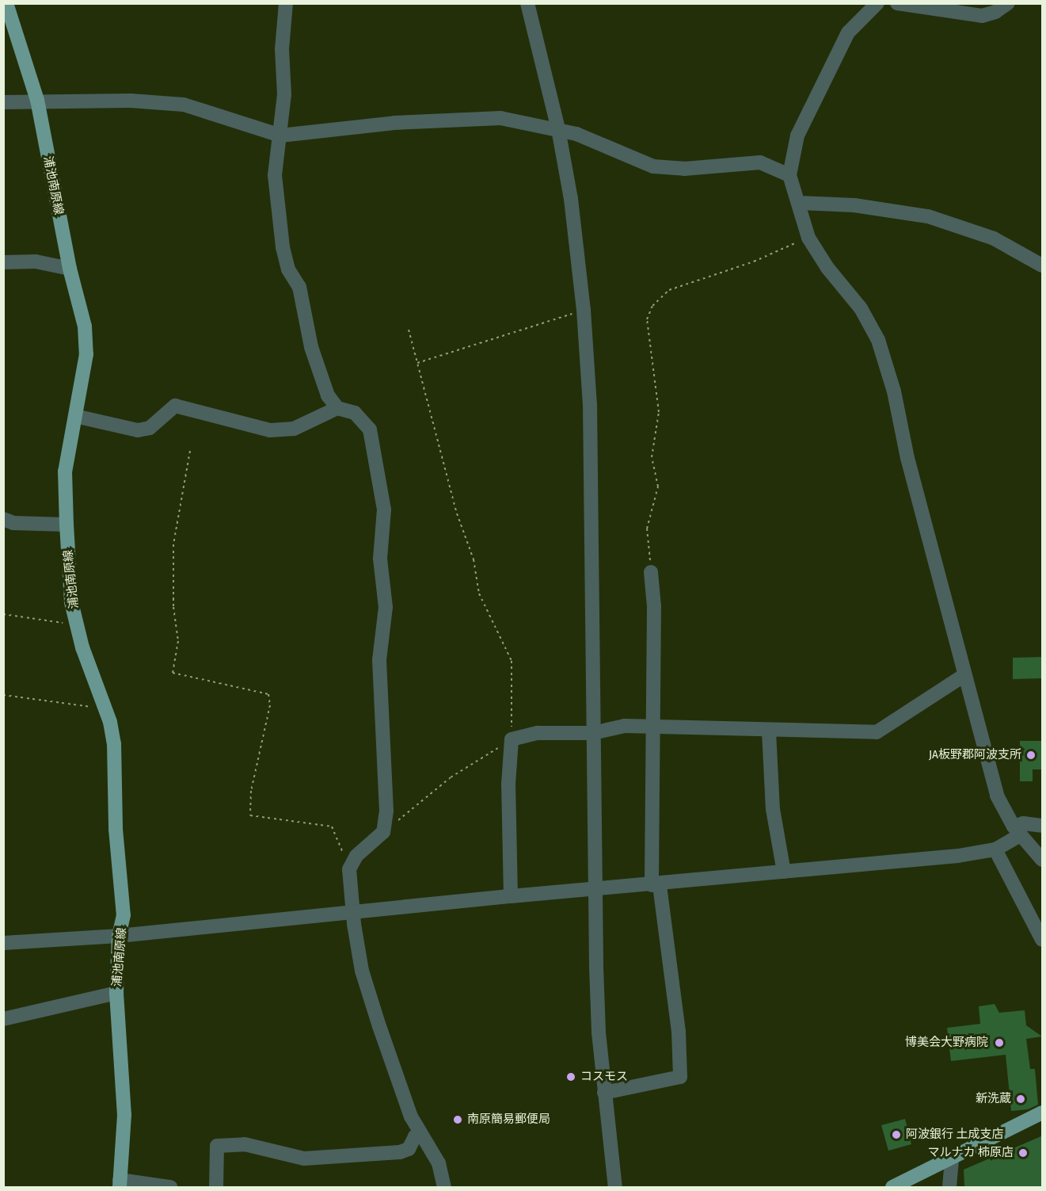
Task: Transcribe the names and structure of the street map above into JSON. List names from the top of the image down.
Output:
{
  "streets": {
    "main road": ["浦池南原線"]
  },
  "places": [
    "JA板野郡阿波支所",
    "博美会大野病院",
    "コスモス",
    "新洗蔵",
    "南原簡易郵便局",
    "阿波銀行 土成支店",
    "マルナカ 柿原店"
  ]
}
